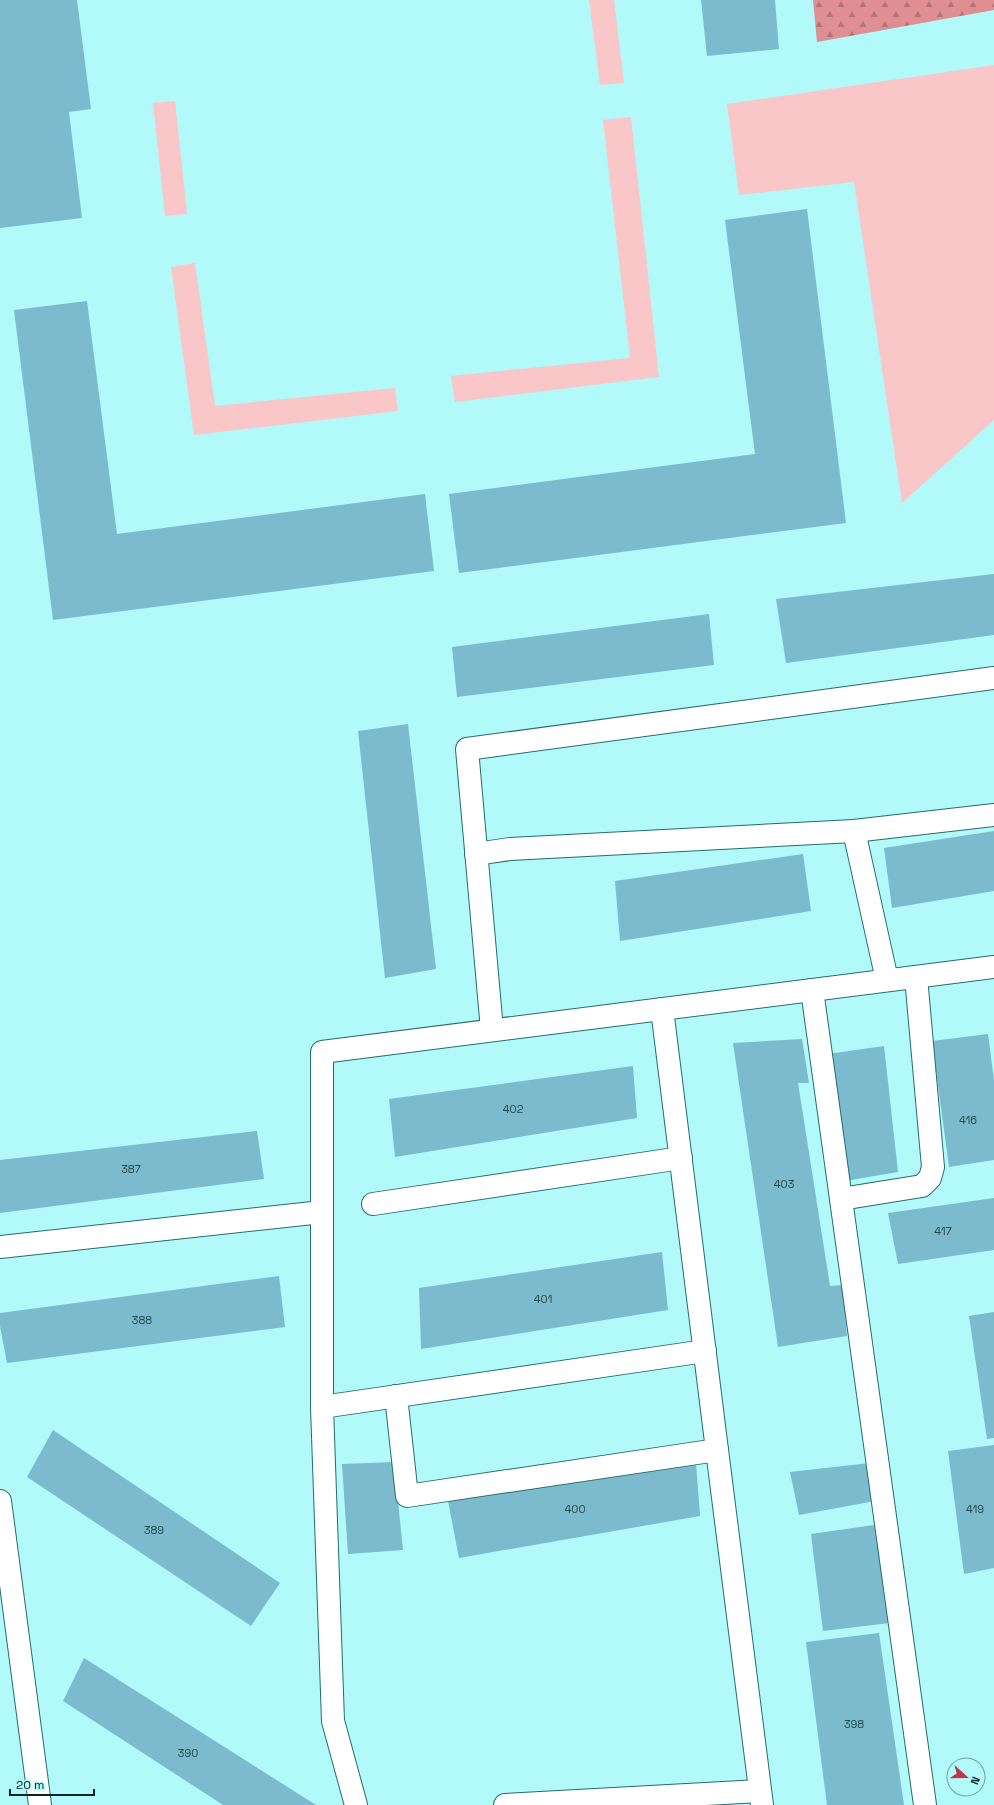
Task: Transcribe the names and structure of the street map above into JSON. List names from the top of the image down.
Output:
{
  "house_numbers": [
    "402",
    "416",
    "387",
    "403",
    "417",
    "401",
    "388",
    "400",
    "419",
    "389",
    "398",
    "390"
  ],
  "scale_bar": "20 m",
  "north": "right"
}
